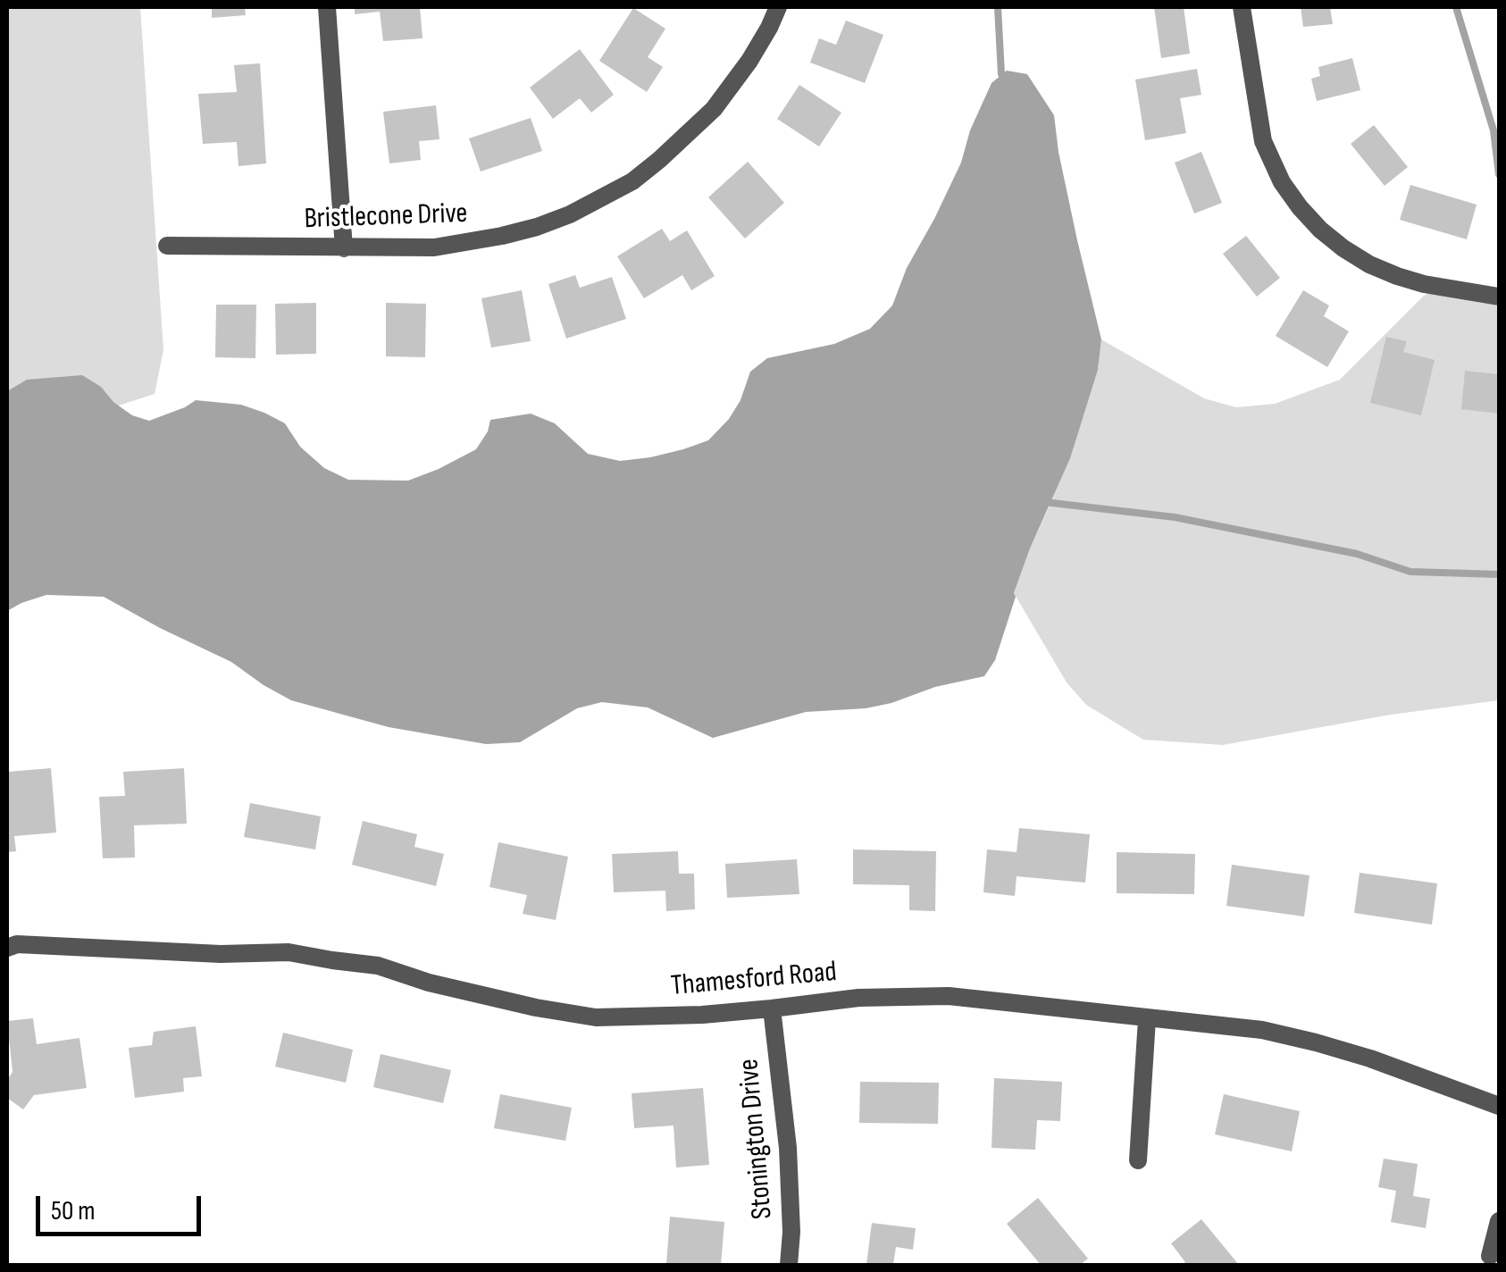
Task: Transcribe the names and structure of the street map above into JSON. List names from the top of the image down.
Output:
{
  "streets": {
    "street": ["Bristlecone Drive", "Thamesford Road", "Stonington Drive"]
  },
  "crossings": [
    ["Thamesford Road", "Stonington Drive"]
  ],
  "scale_bar": "50 m"
}
